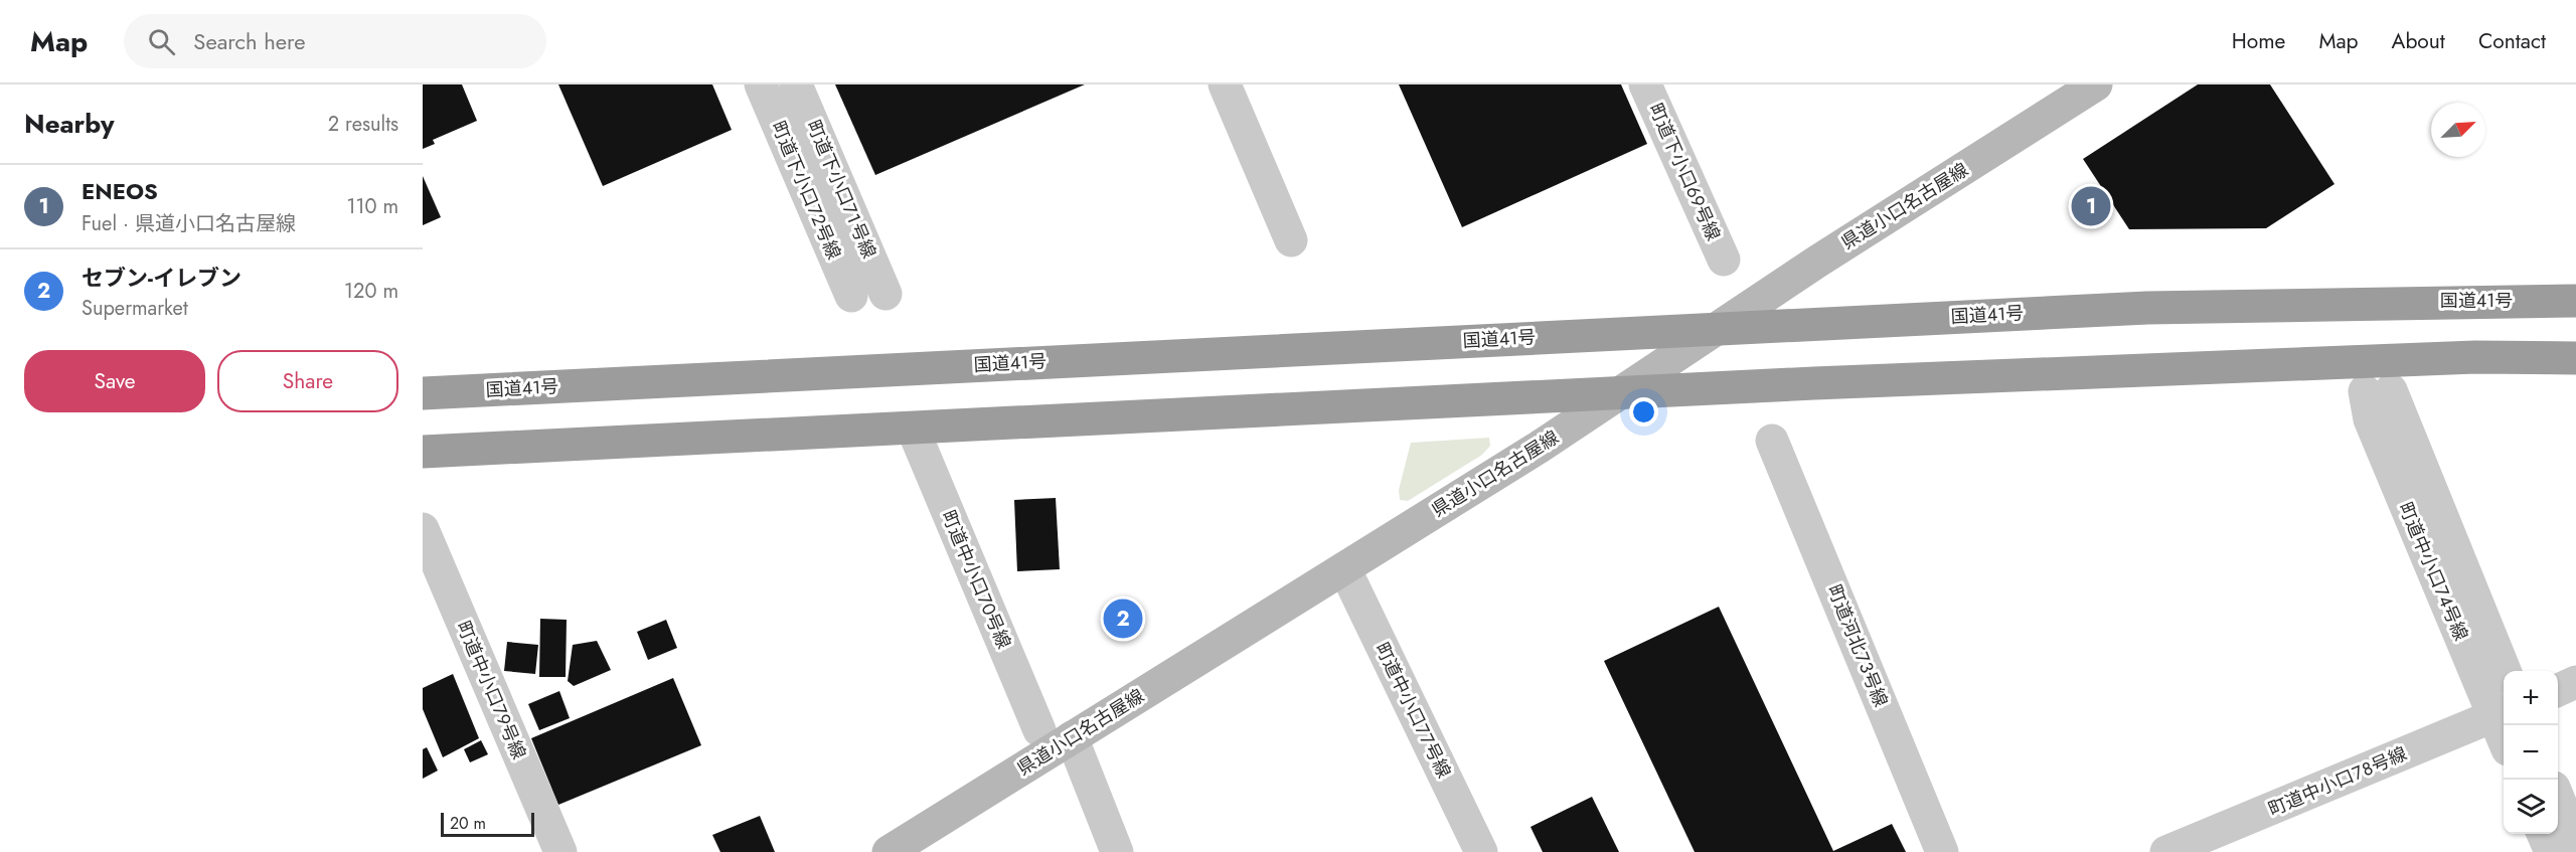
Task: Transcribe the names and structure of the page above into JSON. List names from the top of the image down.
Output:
{
  "streets": {
    "highway": ["国道41号"],
    "main road": ["県道小口名古屋線"],
    "street": [
      "町道下小口６９号線",
      "町道下小口７１号線",
      "町道下小口７２号線",
      "町道中小口７４号線",
      "町道中小口７０号線",
      "町道河北７３号線",
      "町道中小口７９号線",
      "町道中小口７７号線",
      "町道中小口７８号線"
    ]
  },
  "crossings": [
    ["県道小口名古屋線", "国道41号"],
    ["県道小口名古屋線", "町道中小口７７号線"],
    ["町道中小口７４号線", "町道中小口７８号線"]
  ],
  "scale_bar": "20 m",
  "north": "top right",
  "page": {
    "header": "Map",
    "search": "Search here",
    "nav": [
      "Home",
      "Map",
      "About",
      "Contact"
    ],
    "heading": ["Nearby", "2 results"],
    "list": [
      {
        "mark": "1",
        "name": "ENEOS",
        "note": "Fuel · 県道小口名古屋線",
        "value": "110 m"
      },
      {
        "mark": "2",
        "name": "セブン-イレブン",
        "note": "Supermarket",
        "value": "120 m"
      }
    ],
    "pins": ["1", "2"],
    "buttons": ["Save", "Share"],
    "map_buttons": ["+", "−"],
    "scale": "20 m"
  }
}
